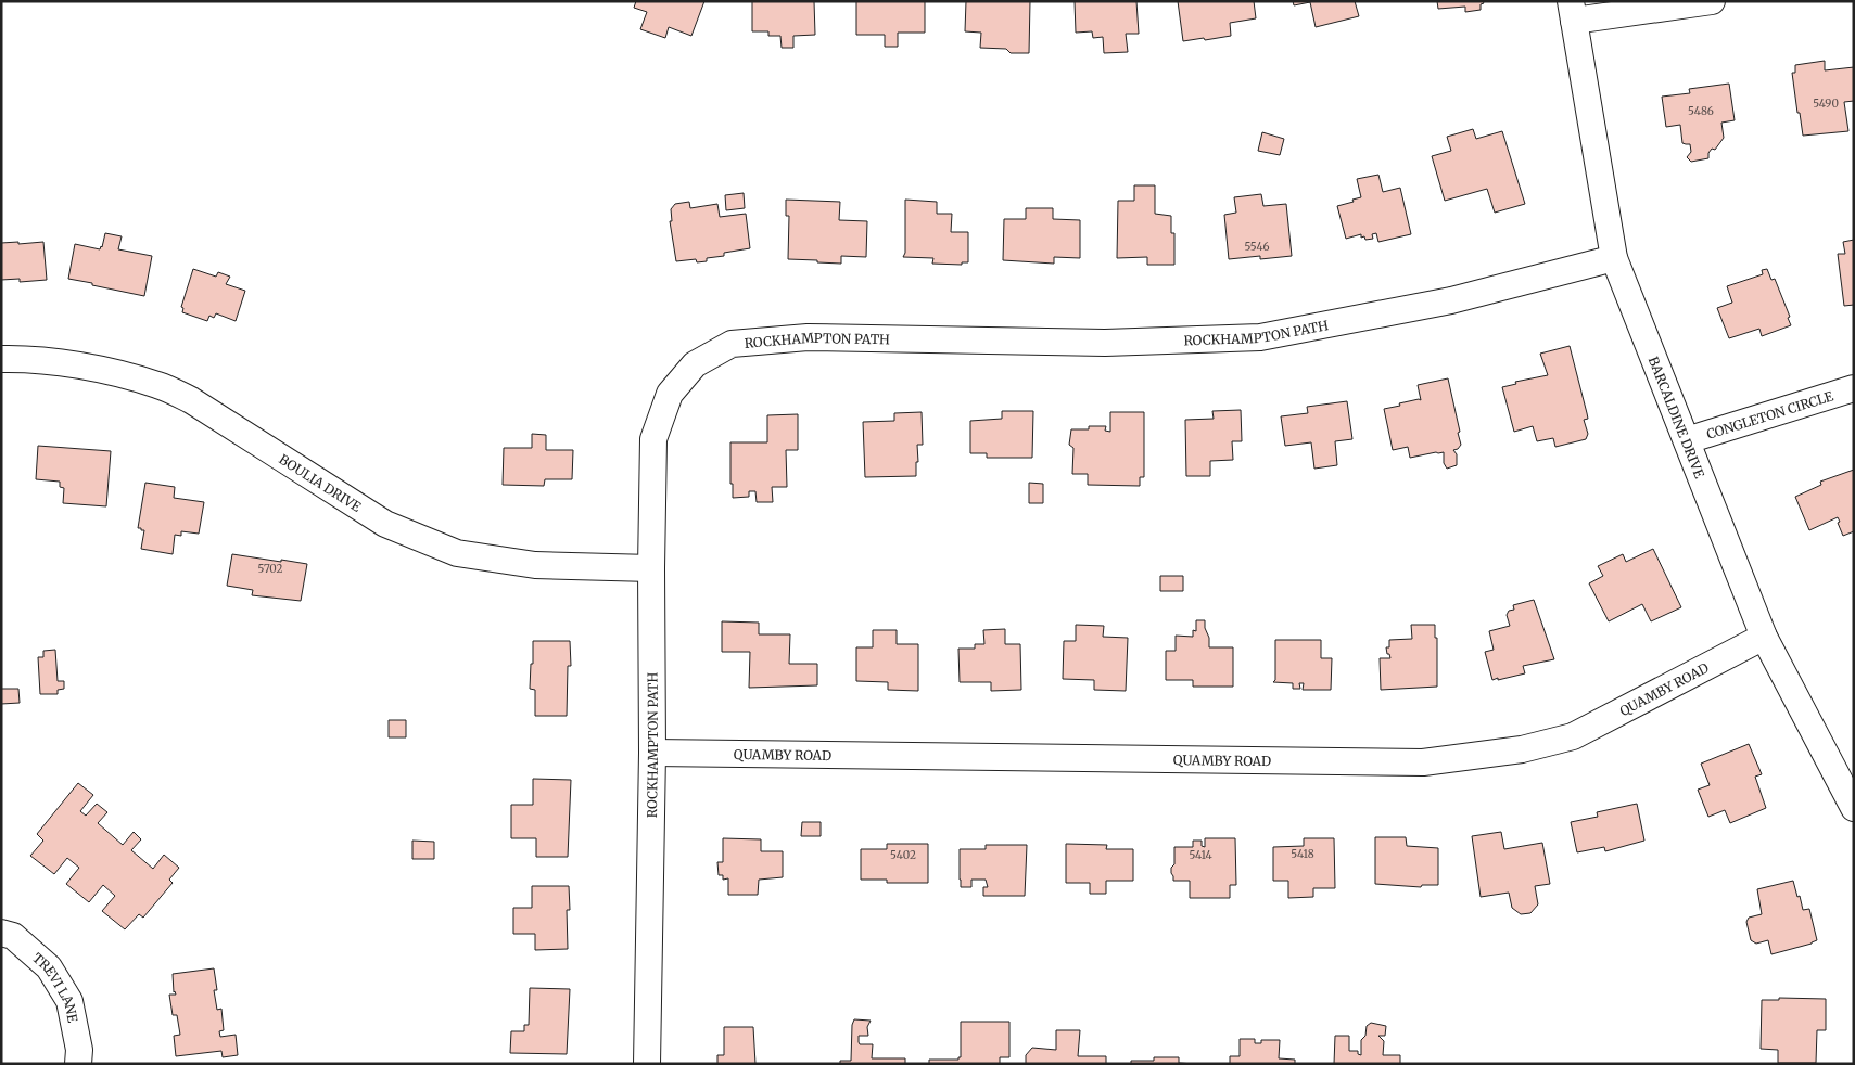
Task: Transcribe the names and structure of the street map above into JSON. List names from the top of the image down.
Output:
{
  "streets": {
    "street": [
      "ROCKHAMPTON PATH",
      "CONGLETON CIRCLE",
      "BARCALDINE DRIVE",
      "BOULIA DRIVE",
      "QUAMBY ROAD",
      "TREVI LANE"
    ]
  },
  "crossings": [
    ["ROCKHAMPTON PATH", "BARCALDINE DRIVE"],
    ["ROCKHAMPTON PATH", "BOULIA DRIVE"],
    ["ROCKHAMPTON PATH", "QUAMBY ROAD"],
    ["CONGLETON CIRCLE", "BARCALDINE DRIVE"],
    ["BARCALDINE DRIVE", "QUAMBY ROAD"]
  ],
  "house_numbers": [
    "5490",
    "5486",
    "5546",
    "5702",
    "5418",
    "5402",
    "5414"
  ]
}
